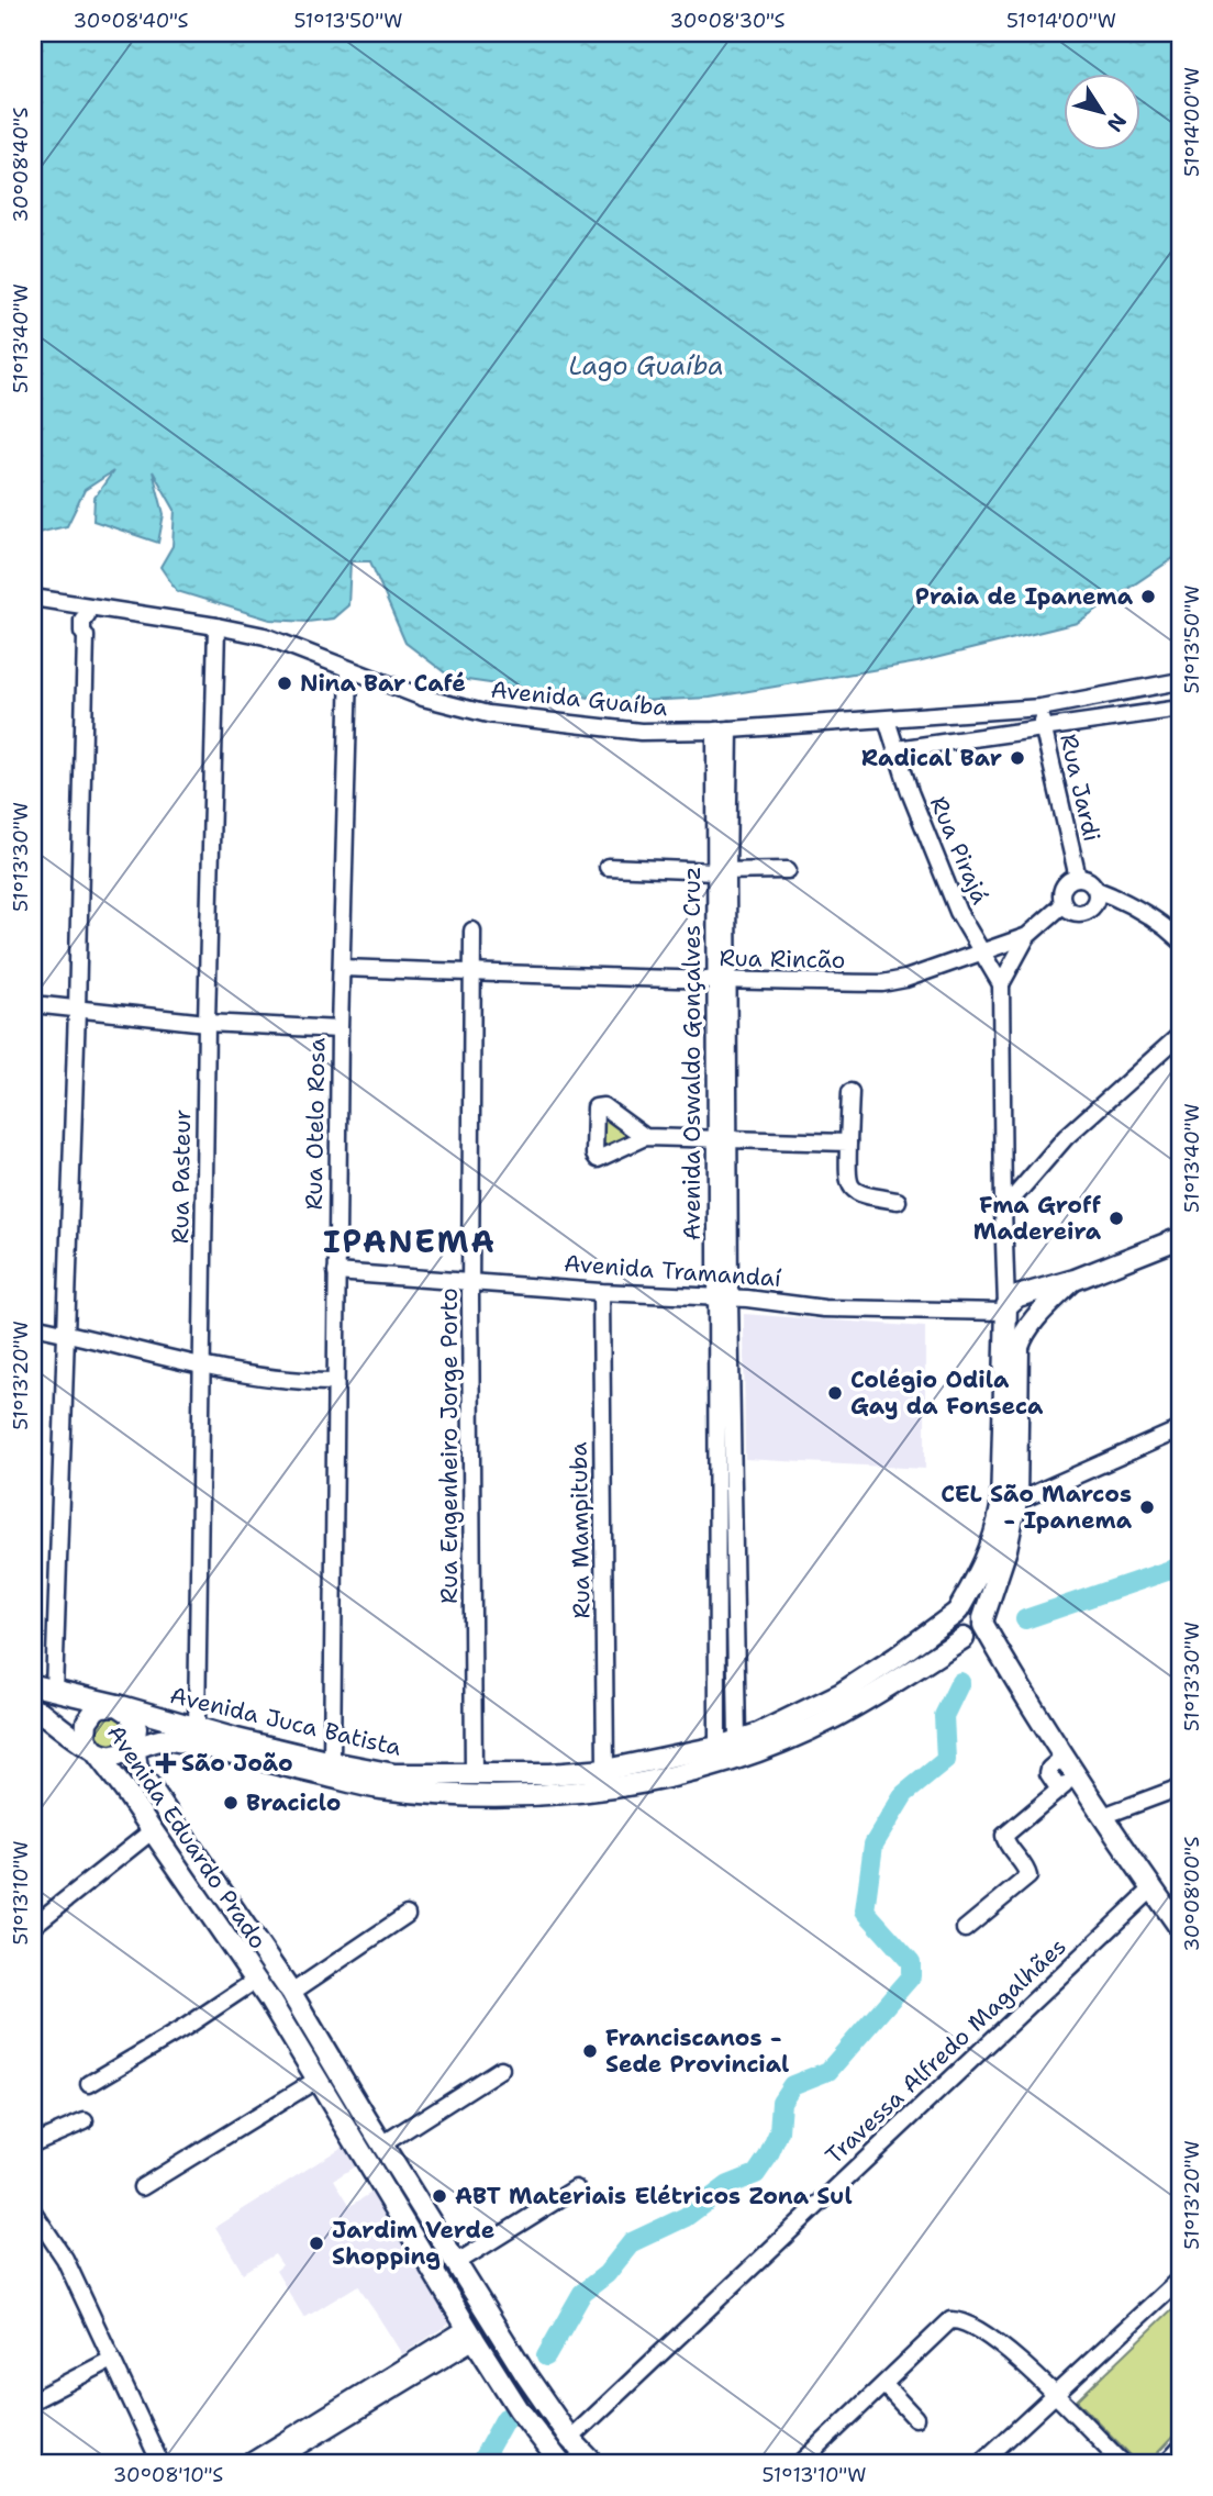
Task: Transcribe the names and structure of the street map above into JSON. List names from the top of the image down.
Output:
{
  "streets": {
    "main road": ["Avenida Tramandaí", "Avenida Juca Batista", "Avenida Eduardo Prado"],
    "street": [
      "Avenida Guaíba",
      "Rua Jardi",
      "Rua Pirajá",
      "Rua Rincão",
      "Avenida Oswaldo Gonçalves Cruz",
      "Rua Otelo Rosa",
      "Rua Pasteur",
      "Rua Engenheiro Jorge Porto",
      "Rua Mampituba",
      "Travessa Alfredo Magalhães"
    ]
  },
  "crossings": [
    ["Avenida Guaíba", "Rua Jardi"],
    ["Avenida Guaíba", "Rua Pirajá"],
    ["Avenida Guaíba", "Avenida Oswaldo Gonçalves Cruz"],
    ["Avenida Guaíba", "Rua Otelo Rosa"],
    ["Avenida Guaíba", "Rua Pasteur"],
    ["Rua Jardi", "Rua Rincão"],
    ["Rua Pirajá", "Rua Rincão"],
    ["Rua Rincão", "Avenida Oswaldo Gonçalves Cruz"],
    ["Rua Rincão", "Rua Otelo Rosa"],
    ["Rua Rincão", "Rua Engenheiro Jorge Porto"],
    ["Avenida Oswaldo Gonçalves Cruz", "Avenida Tramandaí"],
    ["Avenida Oswaldo Gonçalves Cruz", "Avenida Juca Batista"],
    ["Rua Otelo Rosa", "Avenida Tramandaí"],
    ["Rua Otelo Rosa", "Avenida Juca Batista"],
    ["Rua Pasteur", "Avenida Juca Batista"],
    ["Avenida Tramandaí", "Rua Engenheiro Jorge Porto"],
    ["Avenida Tramandaí", "Rua Mampituba"],
    ["Rua Engenheiro Jorge Porto", "Avenida Juca Batista"],
    ["Rua Mampituba", "Avenida Juca Batista"],
    ["Avenida Juca Batista", "Avenida Eduardo Prado"],
    ["Avenida Eduardo Prado", "Travessa Alfredo Magalhães"]
  ],
  "districts": ["IPANEMA"],
  "water": ["Lago Guaíba"],
  "places": {
    "other": [
      "Praia de Ipanema",
      "Nina Bar Café",
      "Radical Bar",
      "Fma Groff Madereira",
      "Colégio Odila Gay da Fonseca",
      "CEL São Marcos - Ipanema",
      "Braciclo",
      "Franciscanos - Sede Provincial",
      "ABT Materiais Elétricos Zona Sul",
      "Jardim Verde Shopping"
    ],
    "health": ["São João"]
  },
  "north": "bottom right",
  "coordinates": [
    "30°08'40\"S",
    "51°13'50\"W",
    "30°08'30\"S",
    "51°14'00\"W",
    "51°13'40\"W",
    "51°13'30\"W",
    "51°13'20\"W",
    "51°13'10\"W",
    "30°08'00\"S",
    "30°08'10\"S"
  ]
}
